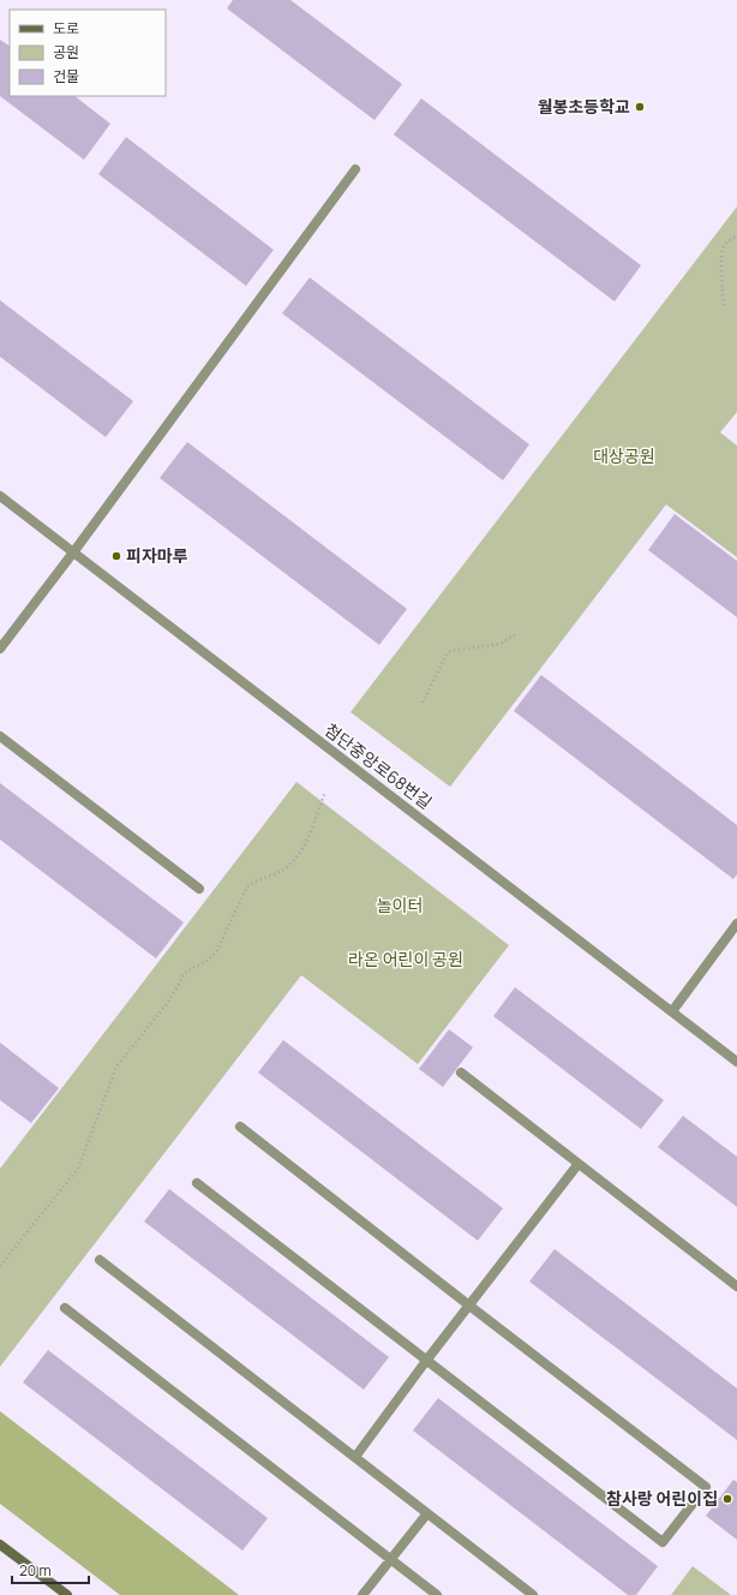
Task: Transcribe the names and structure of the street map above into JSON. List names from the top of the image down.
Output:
{
  "streets": {
    "street": ["첨단중앙로68번길"]
  },
  "parks": ["대상공원", "놀이터", "라온 어린이 공원"],
  "places": ["월봉초등학교", "피자마루", "참사랑 어린이집"],
  "legend": ["도로", "공원", "건물"],
  "scale_bar": "20 m"
}
